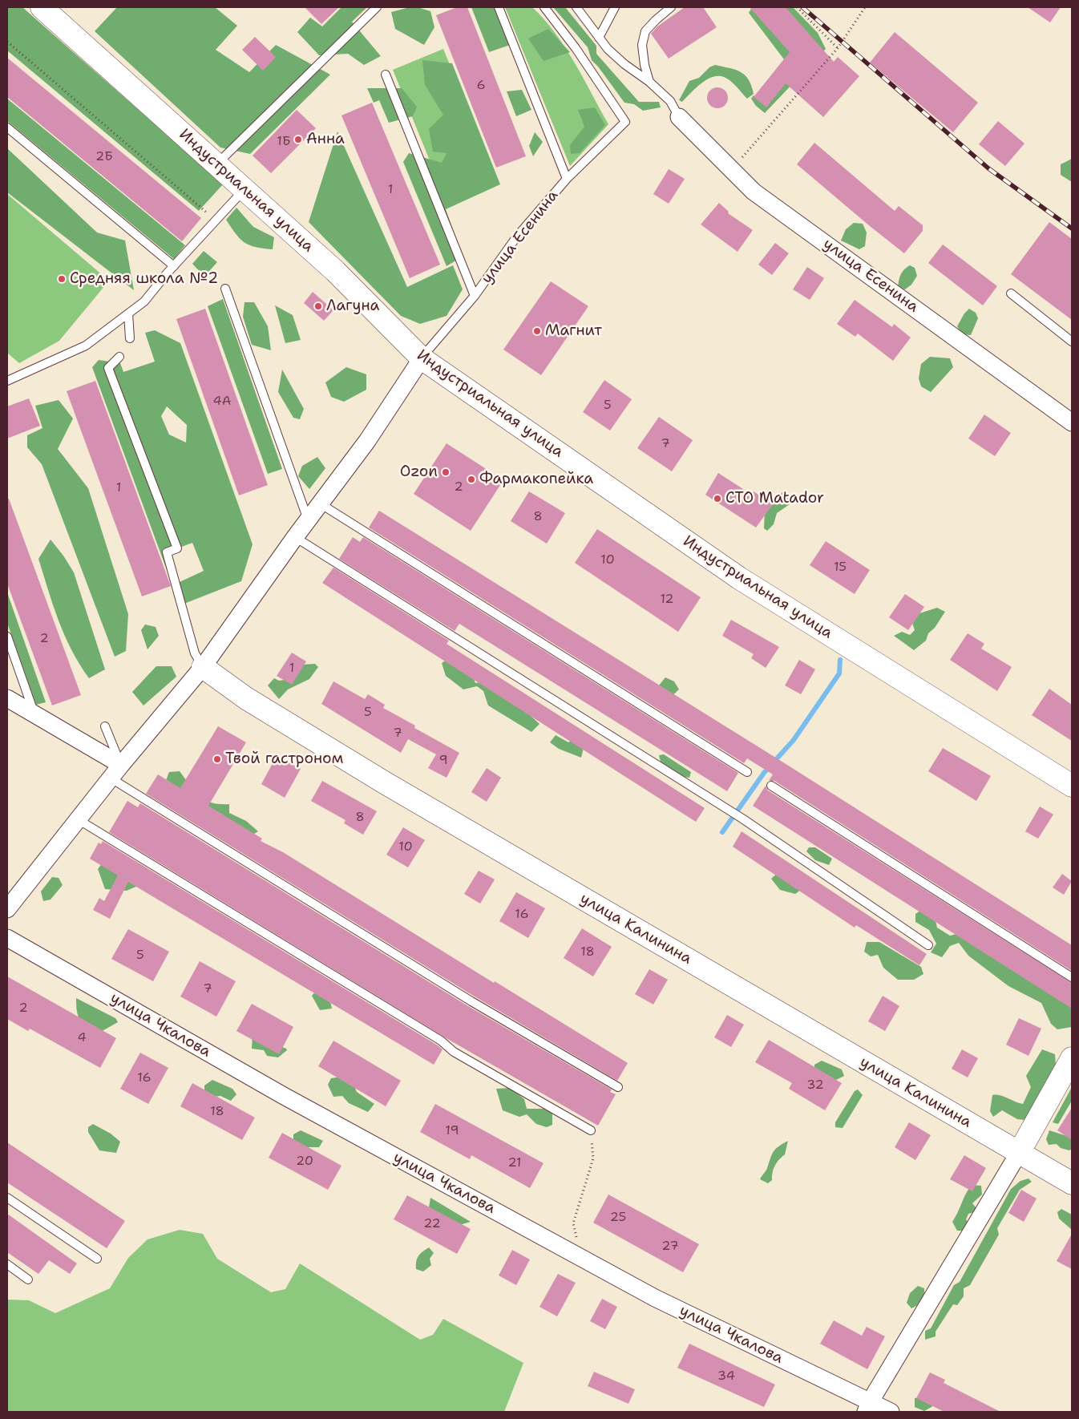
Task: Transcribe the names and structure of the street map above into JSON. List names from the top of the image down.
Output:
{
  "streets": {
    "street": [
      "Индустриальная улица",
      "улица Есенина",
      "улица Калинина",
      "улица Чкалова"
    ]
  },
  "crossings": [
    ["Индустриальная улица", "улица Есенина"]
  ],
  "places": [
    "Анна",
    "Средняя школа №2",
    "Лагуна",
    "Магнит",
    "Ozon",
    "Фармакопейка",
    "СТО Matador",
    "Твой гастроном"
  ],
  "house_numbers": [
    "6",
    "1Б",
    "2Б",
    "1",
    "4А",
    "5",
    "7",
    "2",
    "1",
    "8",
    "10",
    "15",
    "12",
    "2",
    "1",
    "5",
    "7",
    "9",
    "8",
    "10",
    "16",
    "18",
    "5",
    "7",
    "2",
    "4",
    "16",
    "32",
    "18",
    "19",
    "20",
    "21",
    "25",
    "22",
    "27",
    "34"
  ]
}
